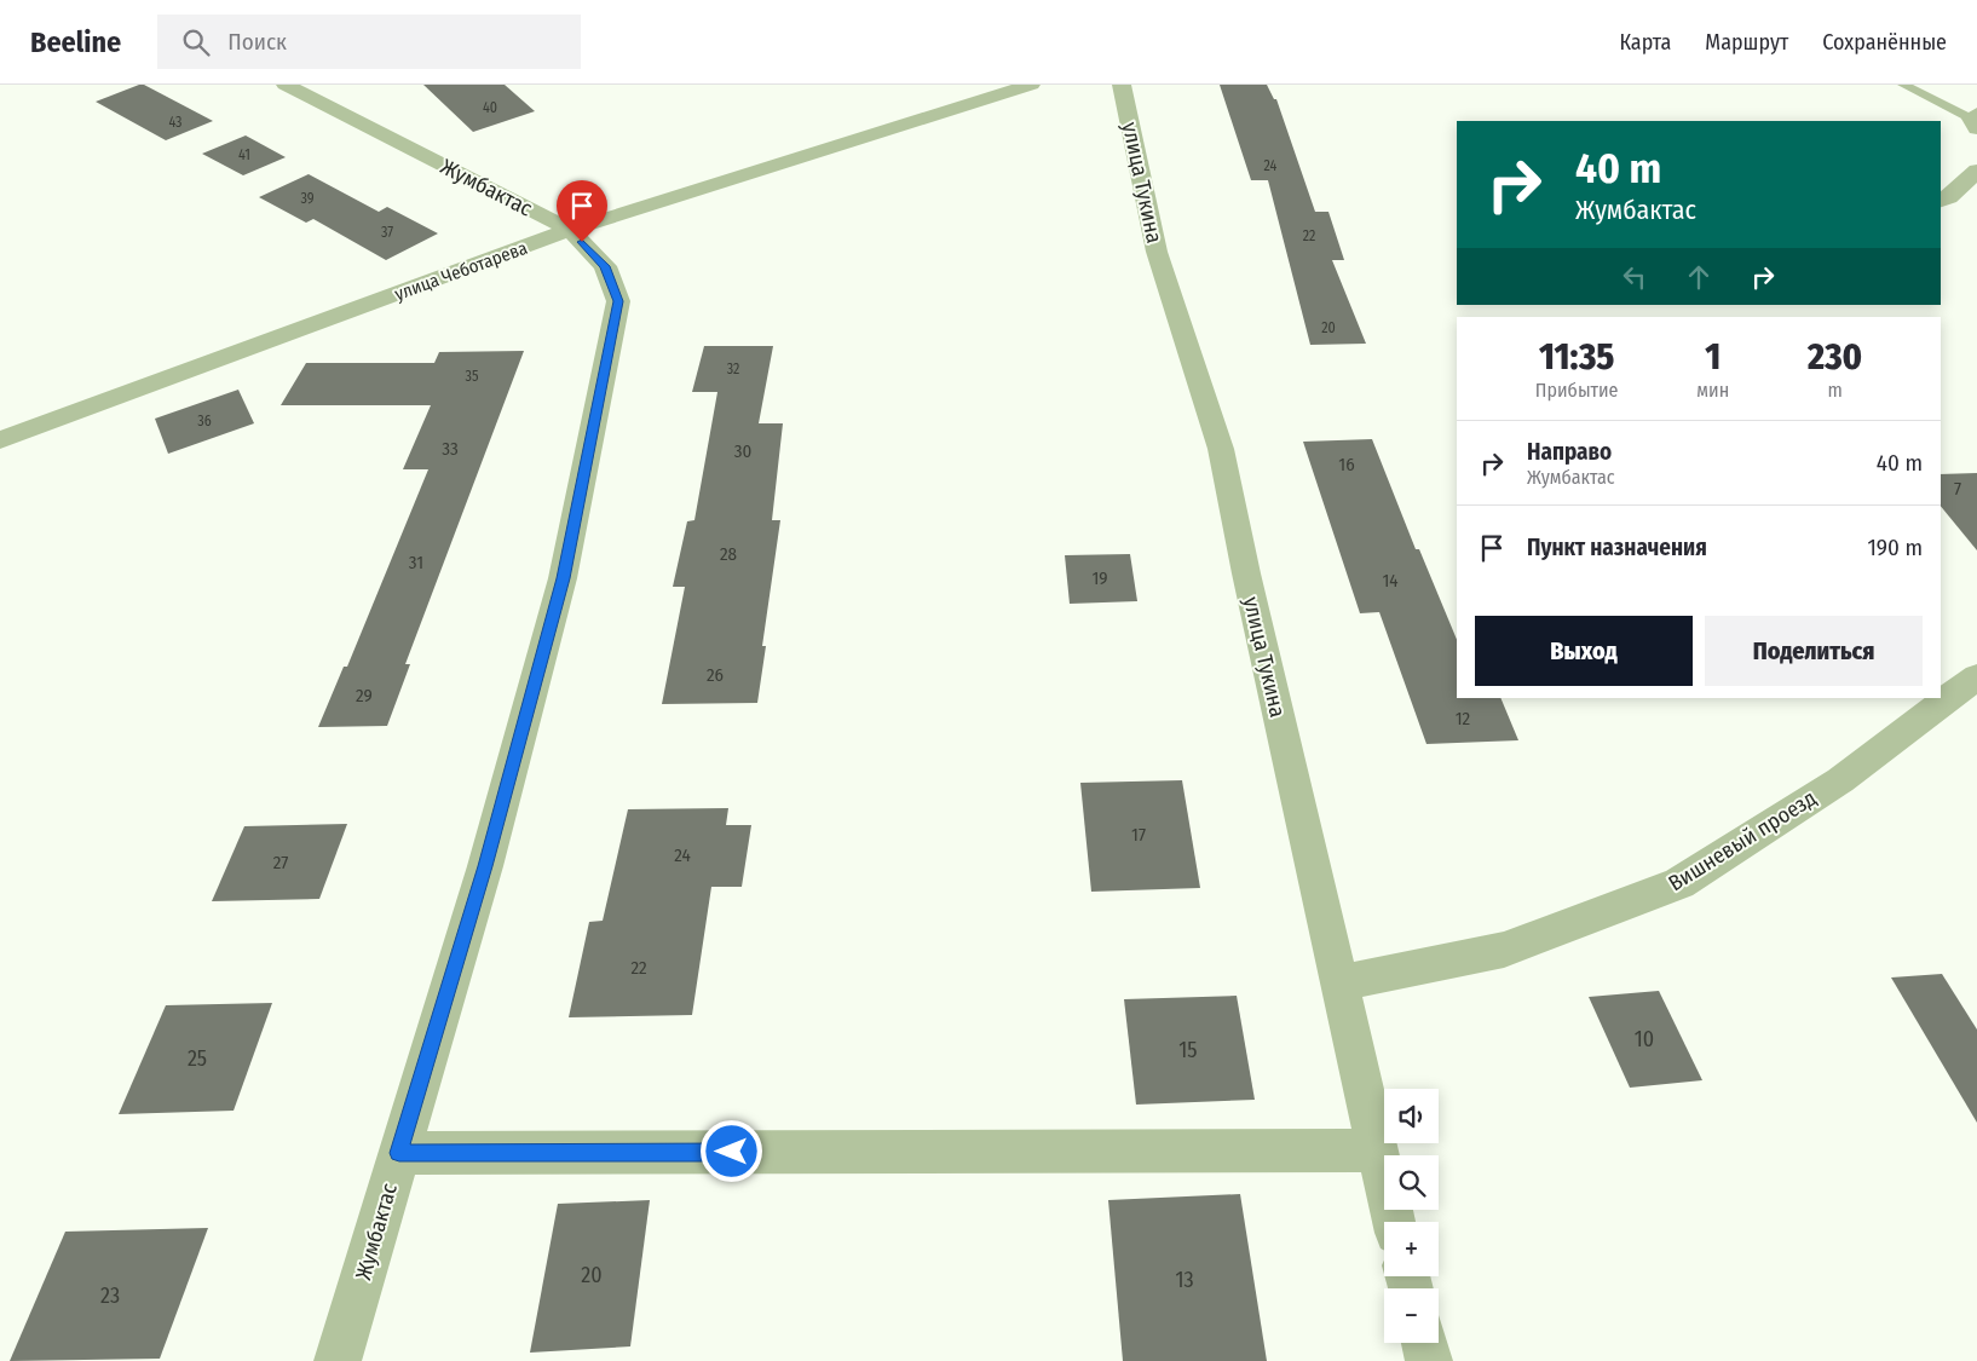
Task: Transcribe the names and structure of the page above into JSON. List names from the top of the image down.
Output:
{
  "streets": {
    "street": [
      "улица Тукина",
      "Жумбактас",
      "улица Чеботарева",
      "Вишневый проезд"
    ]
  },
  "crossings": [
    ["улица Тукина", "Вишневый проезд"],
    ["Жумбактас", "улица Чеботарева"]
  ],
  "house_numbers": [
    "40",
    "43",
    "41",
    "24",
    "39",
    "37",
    "22",
    "20",
    "32",
    "35",
    "36",
    "33",
    "30",
    "16",
    "7",
    "28",
    "31",
    "19",
    "14",
    "26",
    "29",
    "12",
    "17",
    "24",
    "27",
    "22",
    "10",
    "15",
    "25",
    "20",
    "13",
    "23"
  ],
  "page": {
    "header": "Beeline",
    "search": "Поиск",
    "nav": ["Карта", "Маршрут", "Сохранённые"],
    "turn": ["40 m", "Жумбактас"],
    "eta": [
      "11:35",
      "Прибытие",
      "1",
      "мин",
      "230",
      "m"
    ],
    "list": [
      {
        "name": "Направо",
        "note": "Жумбактас",
        "value": "40 m"
      },
      {
        "name": "Пункт назначения",
        "value": "190 m"
      }
    ],
    "buttons": ["Выход", "Поделиться"],
    "map_buttons": ["+", "−"]
  }
}
